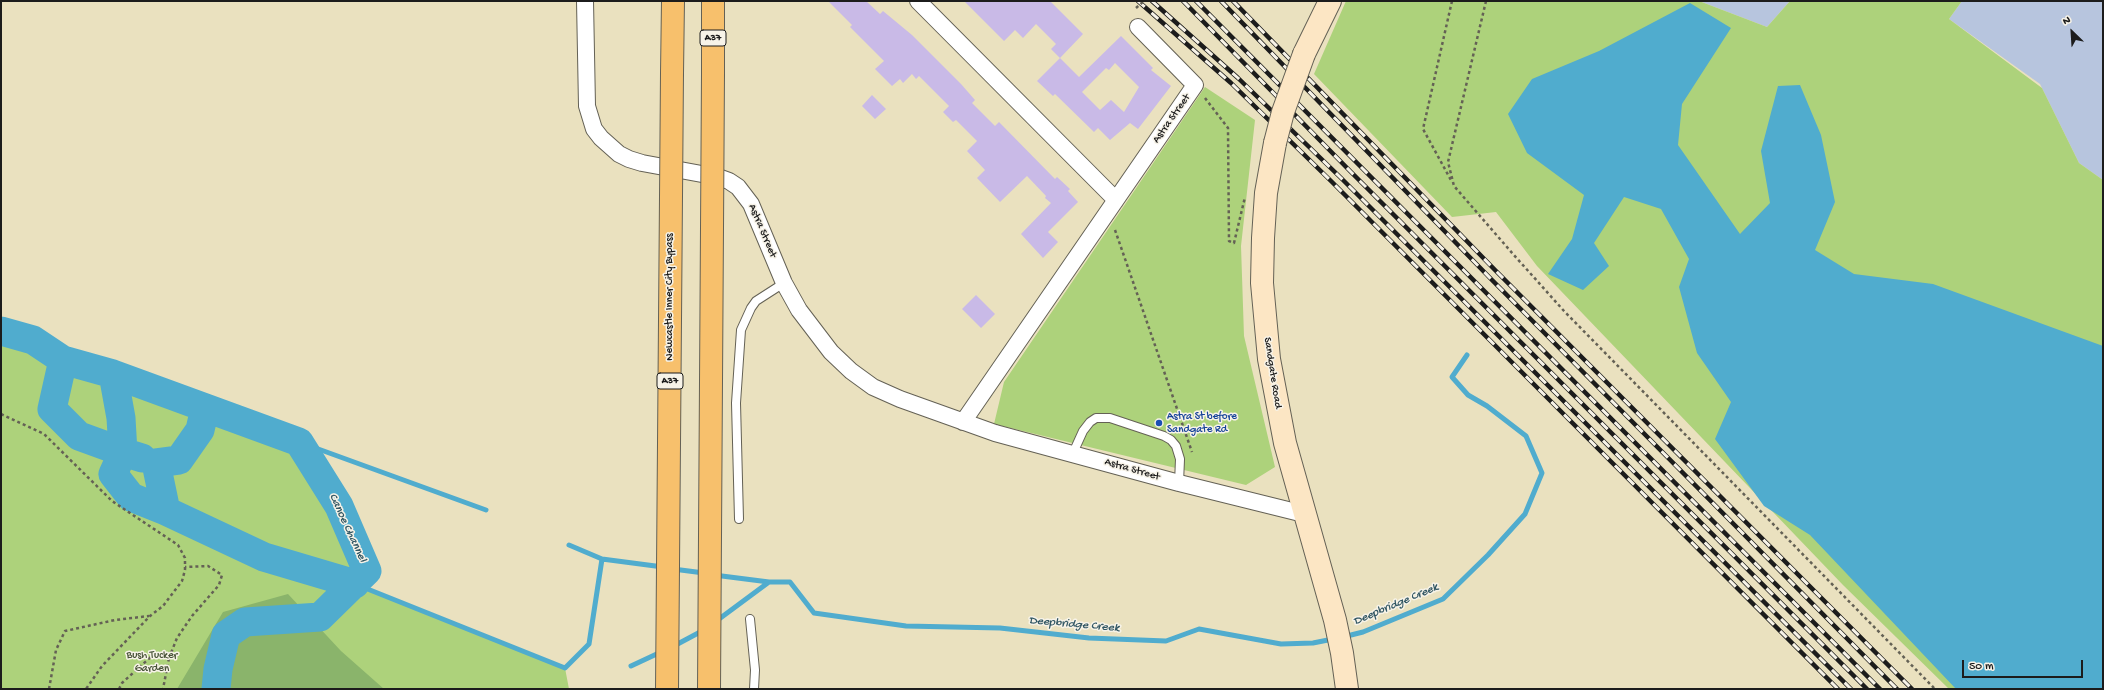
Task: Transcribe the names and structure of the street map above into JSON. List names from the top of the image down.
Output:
{
  "streets": {
    "highway": ["A37", "Newcastle Inner City Bypass"],
    "main road": ["Sandgate Road"],
    "street": ["Astra Street"]
  },
  "crossings": [
    ["Astra Street", "Sandgate Road"]
  ],
  "water": ["Canoe Channel", "Deepbridge Creek"],
  "parks": ["Bush Tucker Garden"],
  "places": ["Astra St before Sandgate Rd"],
  "scale_bar": "50 m",
  "north": "top left"
}
